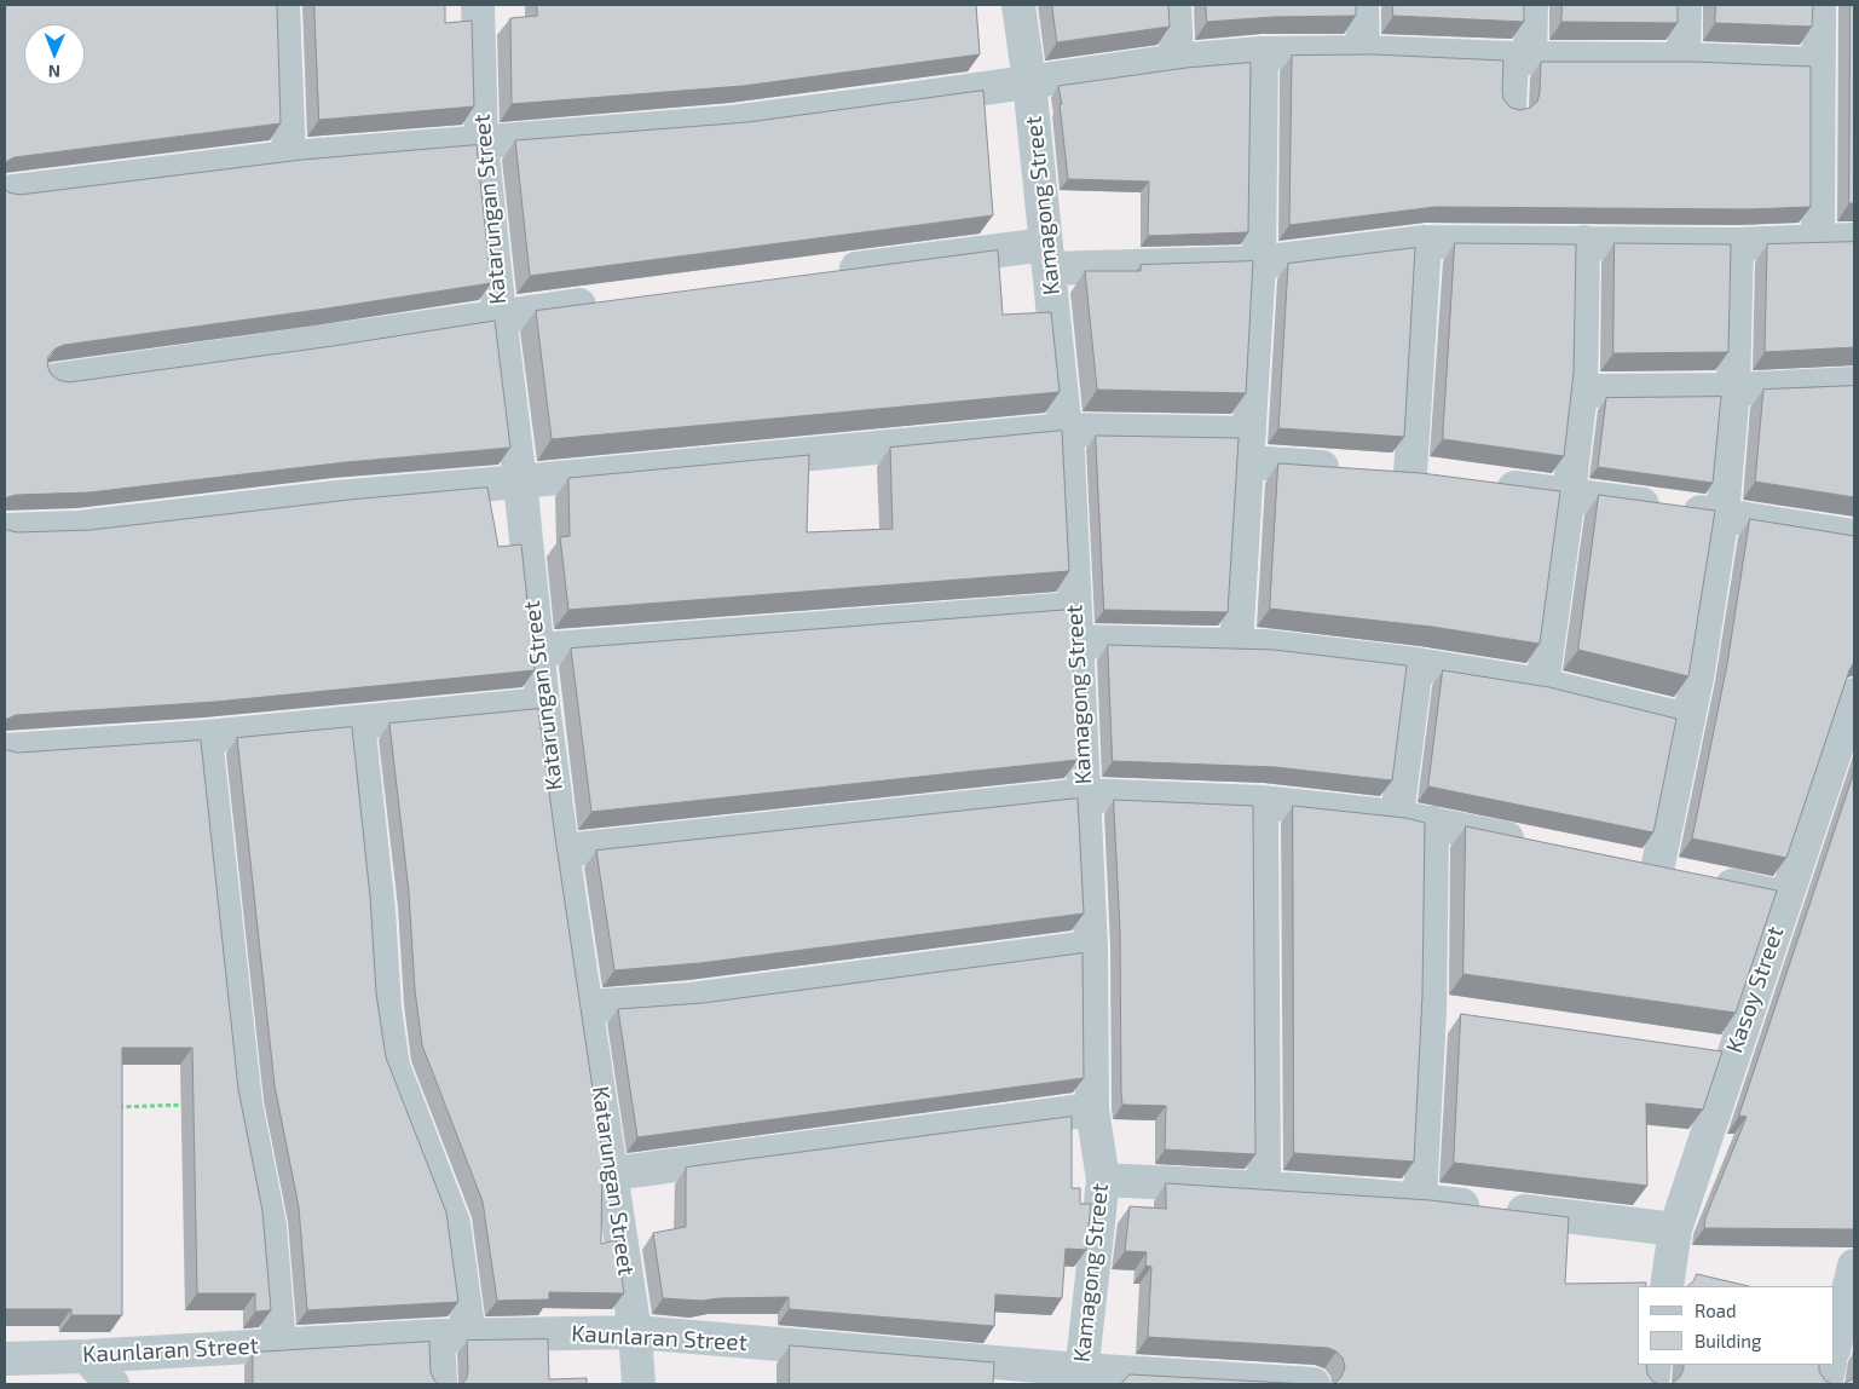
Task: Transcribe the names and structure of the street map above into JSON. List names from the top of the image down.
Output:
{
  "streets": {
    "street": [
      "Kamagong Street",
      "Katarungan Street",
      "Kasoy Street",
      "Kaunlaran Street"
    ]
  },
  "crossings": [
    ["Kamagong Street", "Kaunlaran Street"],
    ["Katarungan Street", "Kaunlaran Street"]
  ],
  "legend": ["Road", "Building"],
  "north": "bottom"
}
